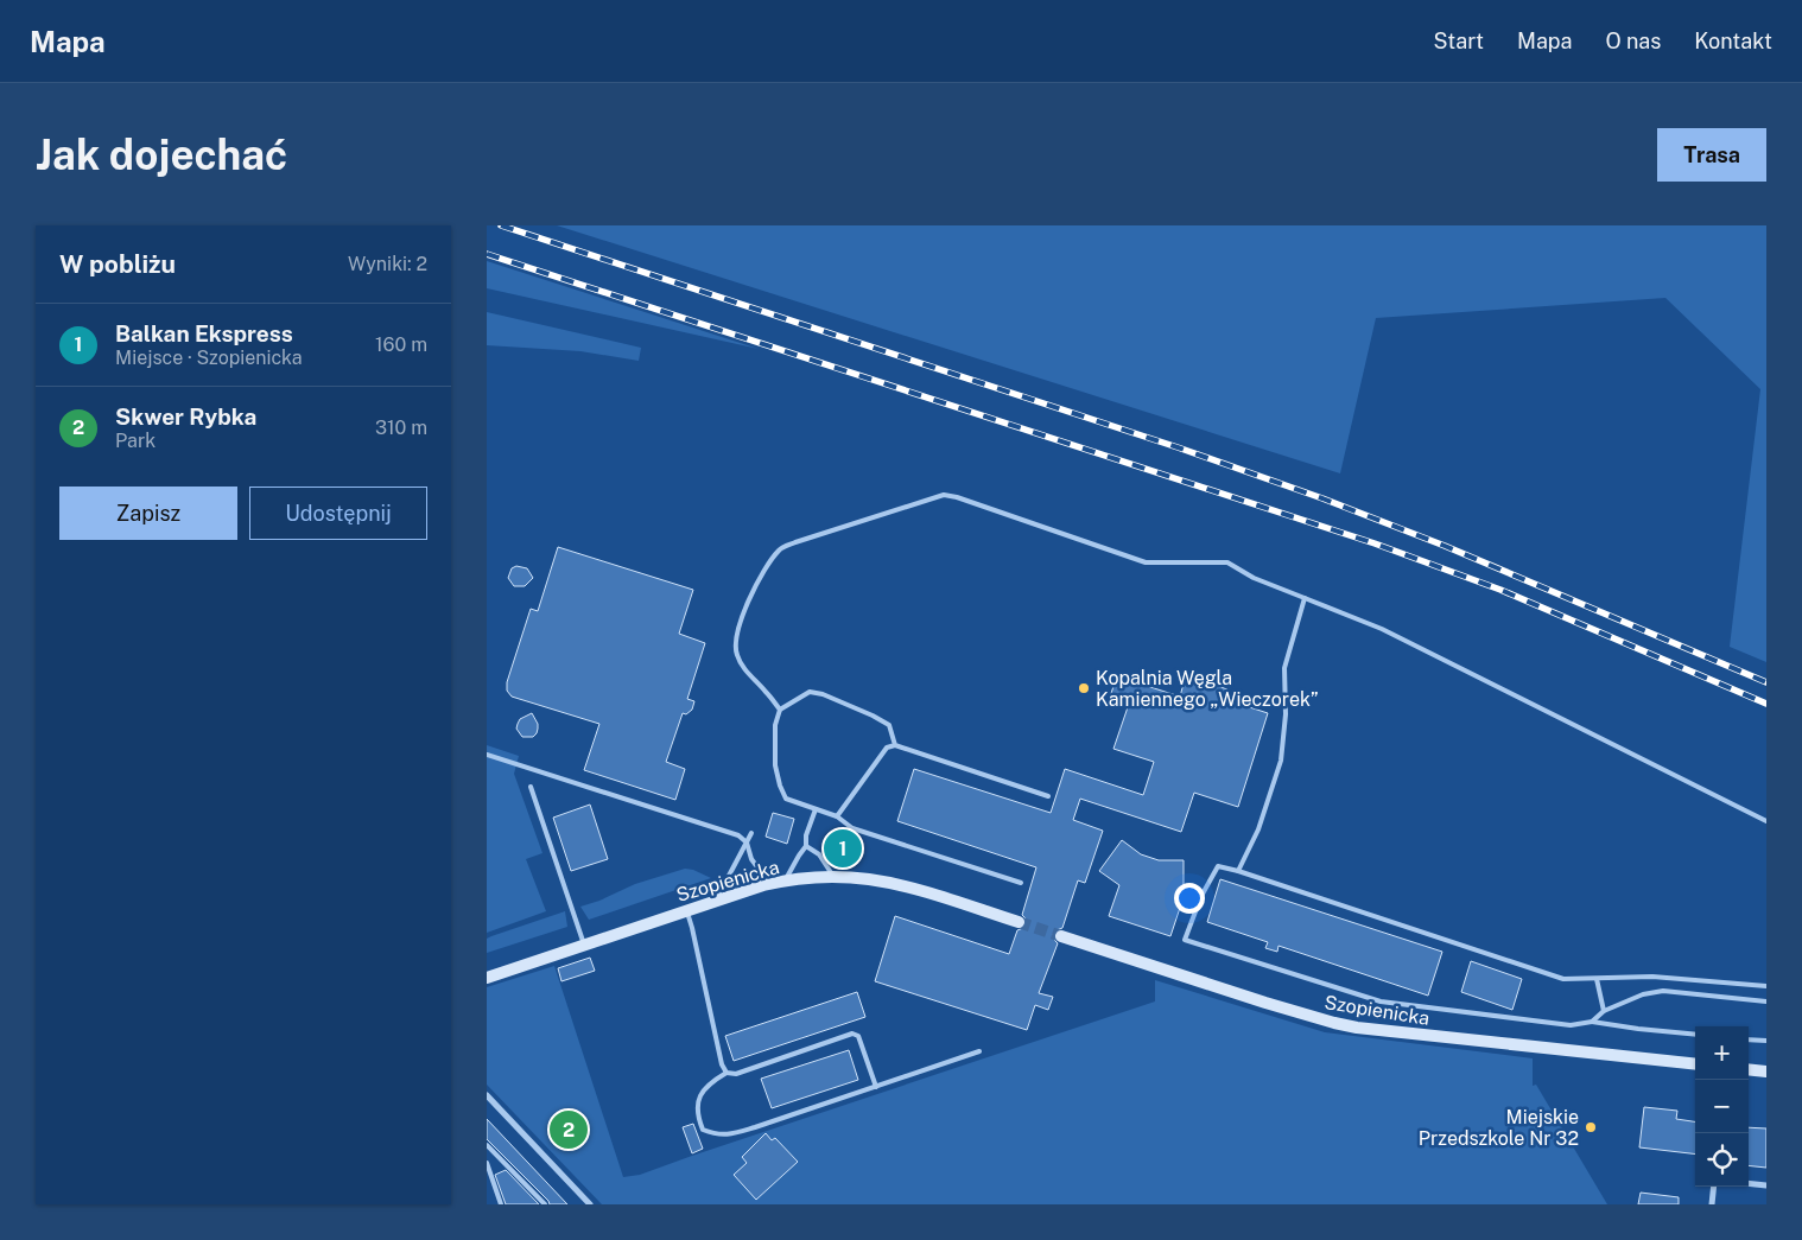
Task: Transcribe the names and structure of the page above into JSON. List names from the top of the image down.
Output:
{
  "streets": {
    "street": ["Szopienicka"]
  },
  "places": ["Kopalnia Węgla Kamiennego „Wieczorek”", "Miejskie Przedszkole Nr 32"],
  "page": {
    "header": "Mapa",
    "nav": [
      "Start",
      "Mapa",
      "O nas",
      "Kontakt"
    ],
    "buttons": [
      "Trasa",
      ["Zapisz", "Udostępnij"]
    ],
    "title": "Jak dojechać",
    "heading": ["W pobliżu", "Wyniki: 2"],
    "list": [
      {
        "mark": "1",
        "name": "Balkan Ekspress",
        "note": "Miejsce · Szopienicka",
        "value": "160 m"
      },
      {
        "mark": "2",
        "name": "Skwer Rybka",
        "note": "Park",
        "value": "310 m"
      }
    ],
    "pins": ["1", "2"],
    "map_buttons": ["+", "−"]
  }
}
